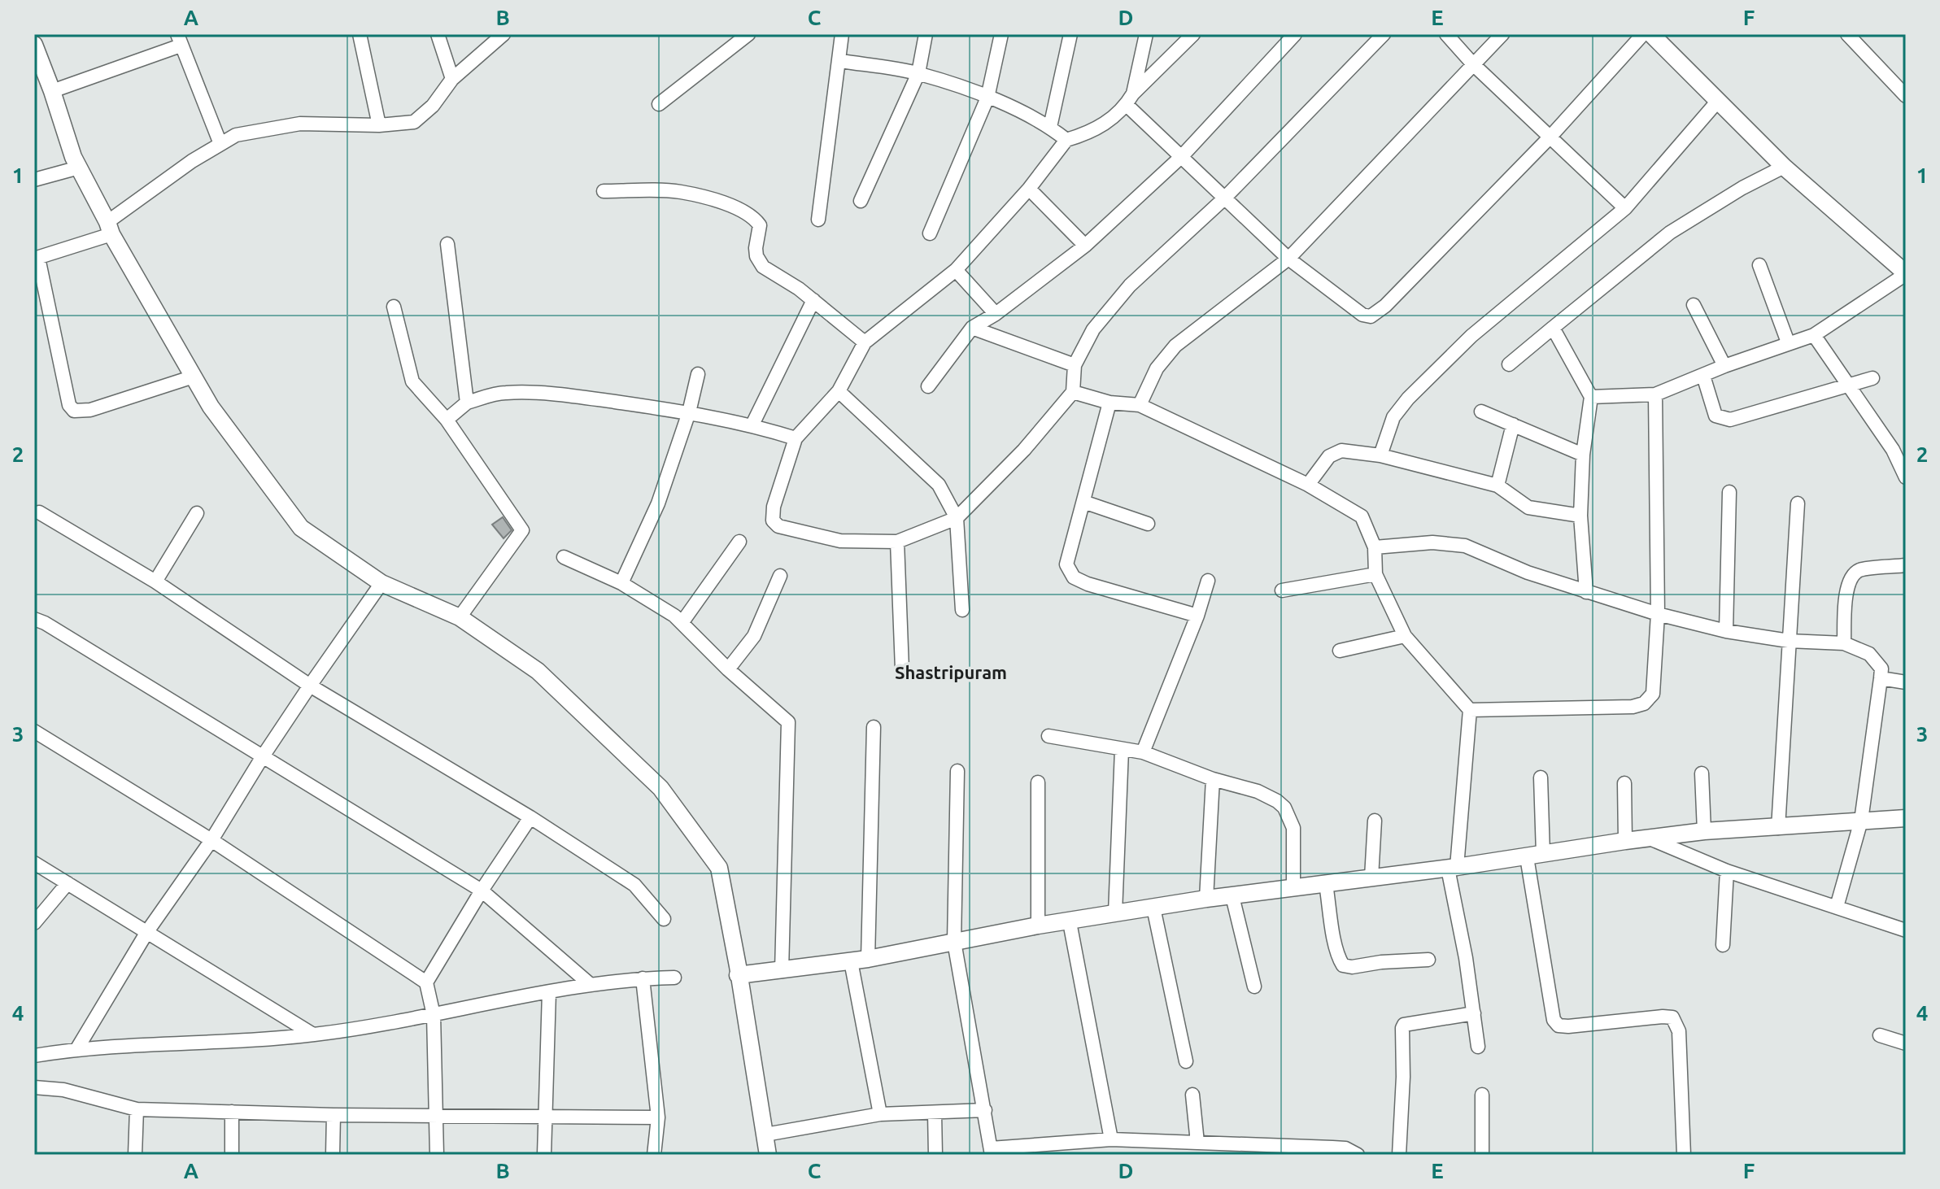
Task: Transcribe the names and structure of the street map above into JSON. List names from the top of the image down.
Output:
{
  "districts": ["Shastripuram"],
  "grid": {
    "columns": [
      "A",
      "B",
      "C",
      "D",
      "E",
      "F"
    ],
    "rows": [
      "1",
      "2",
      "3",
      "4"
    ]
  }
}
